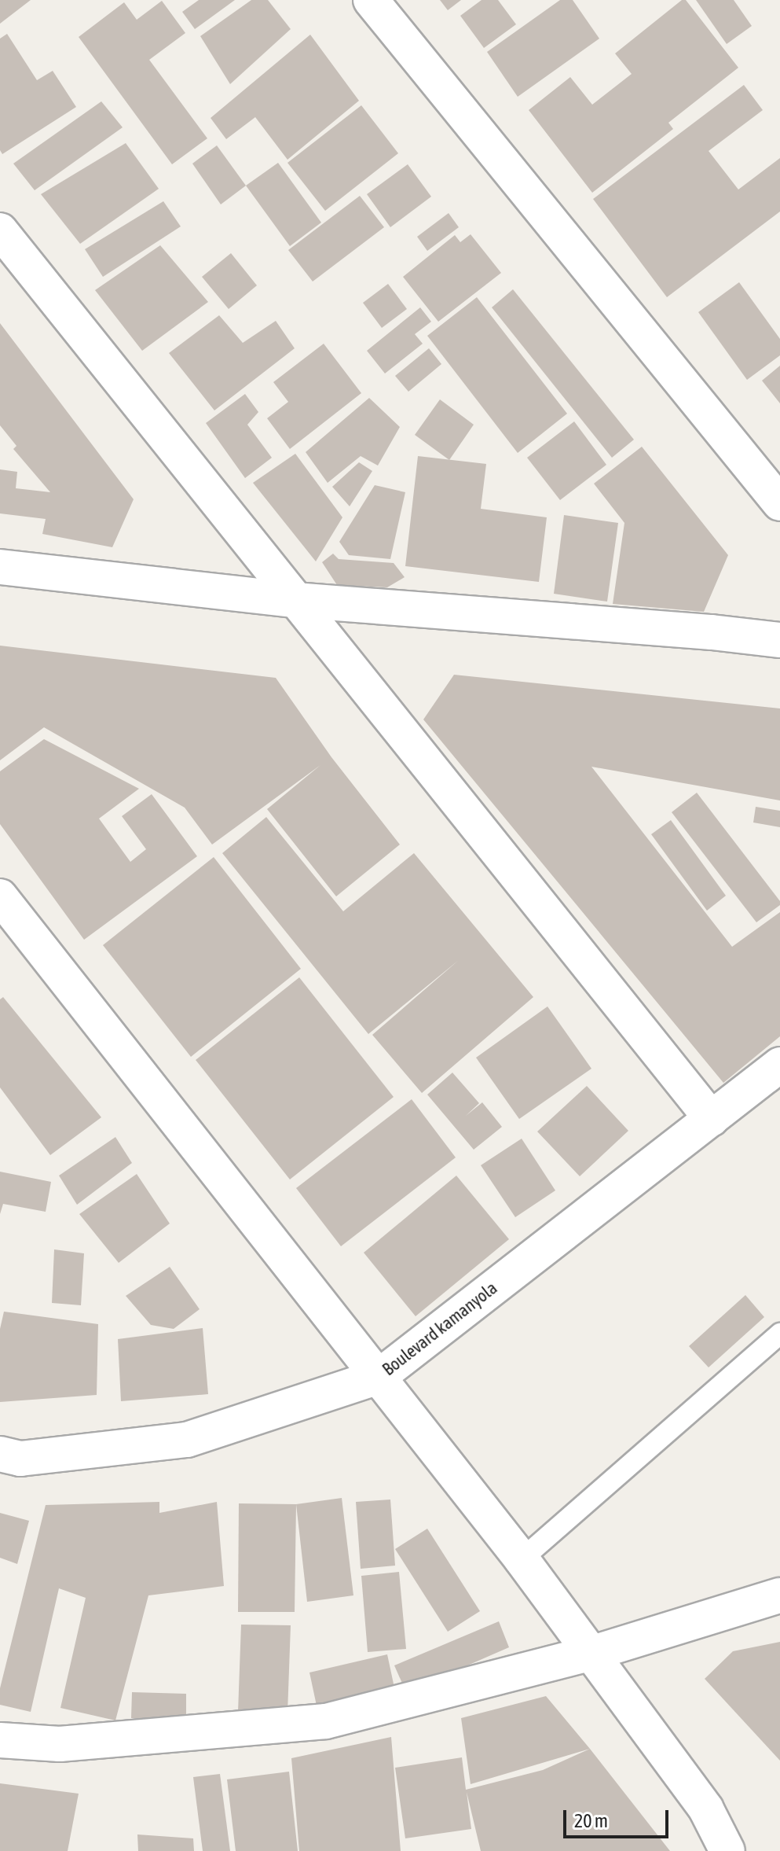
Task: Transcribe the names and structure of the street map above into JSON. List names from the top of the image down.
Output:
{
  "streets": {
    "street": ["Boulevard kamanyola"]
  },
  "scale_bar": "20 m"
}
